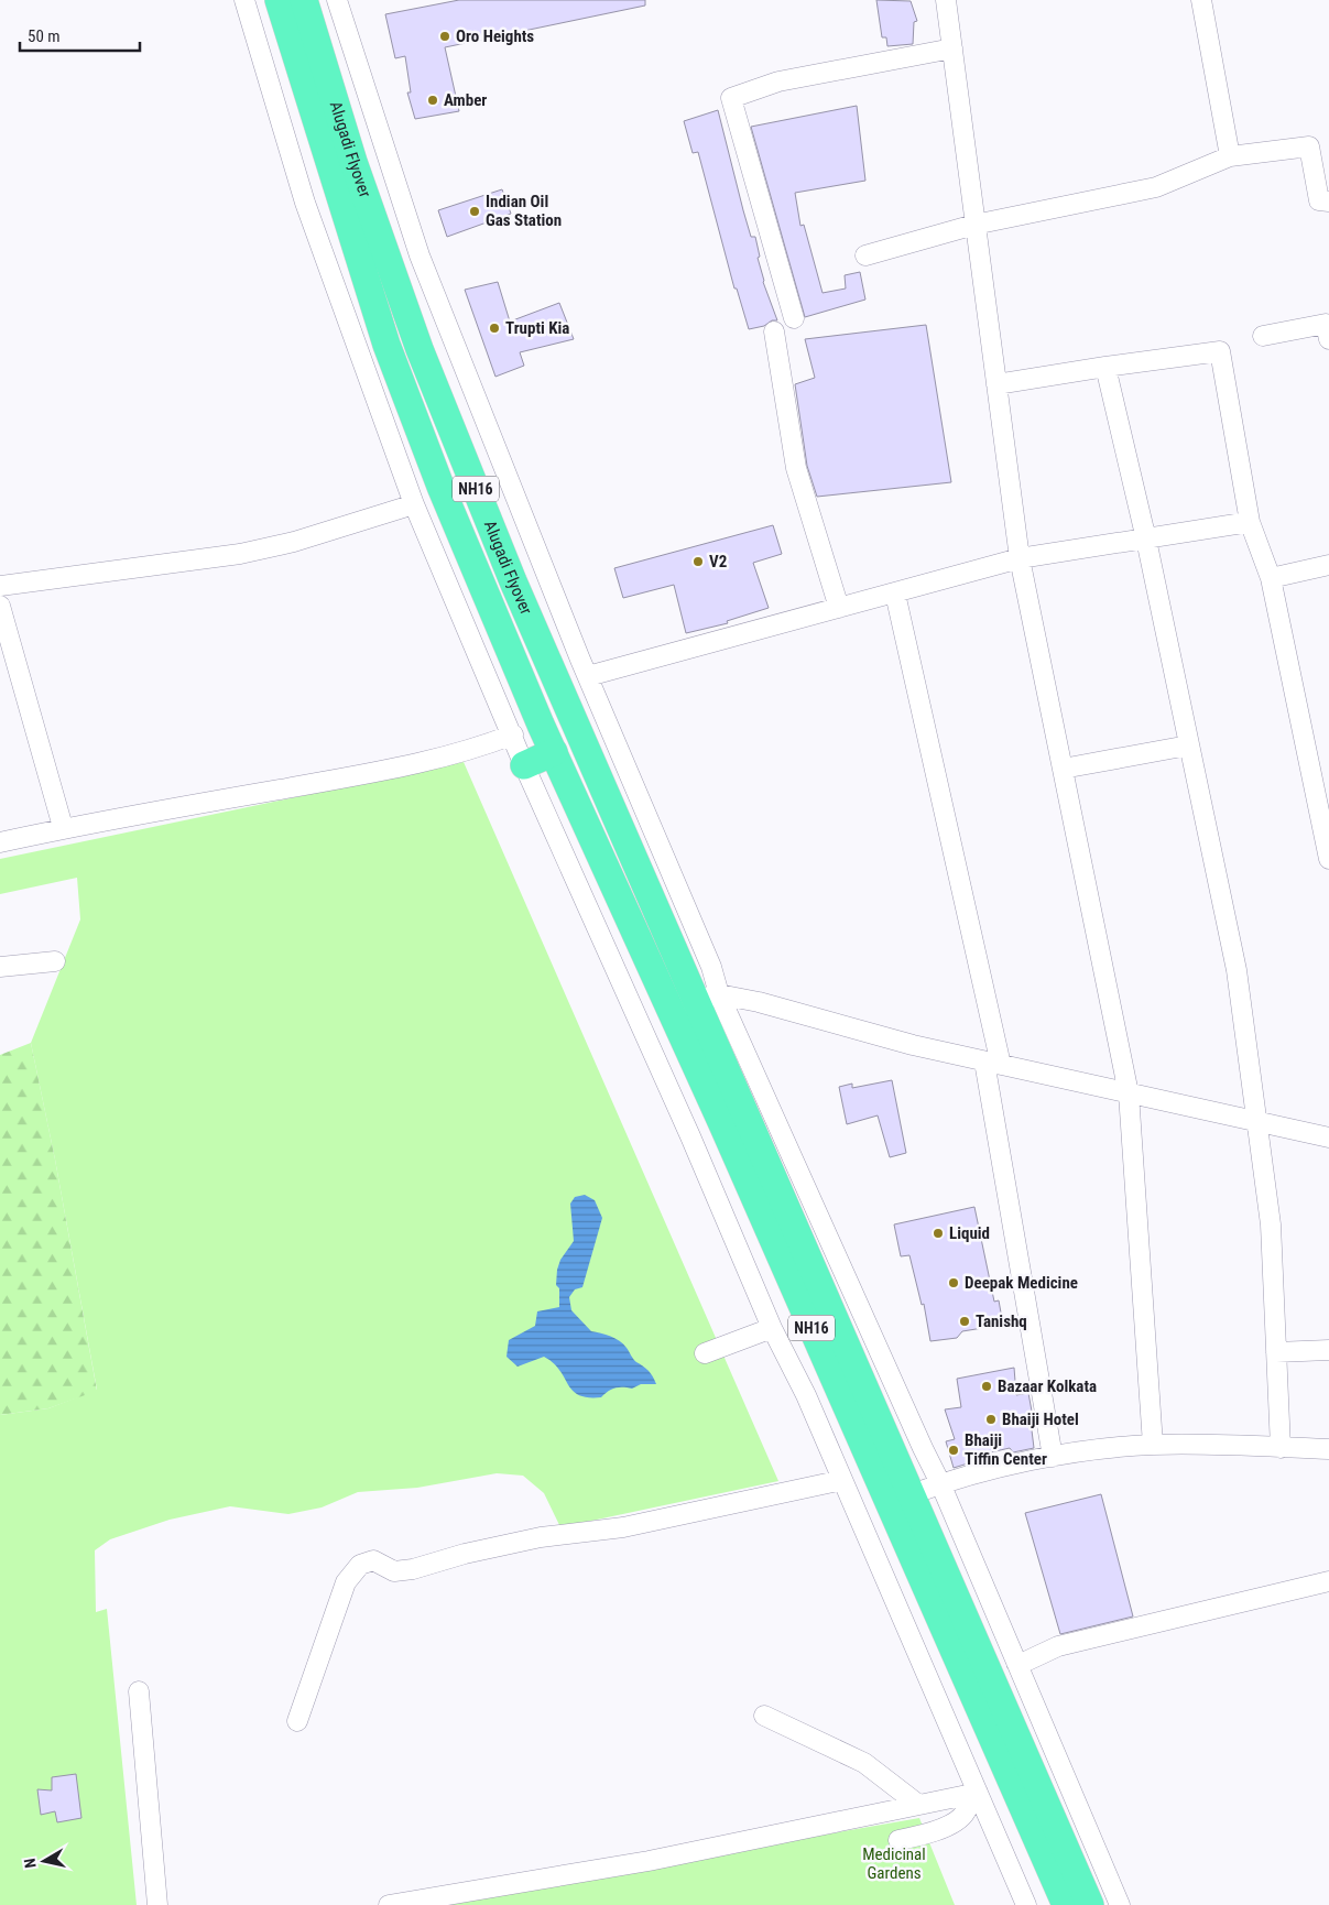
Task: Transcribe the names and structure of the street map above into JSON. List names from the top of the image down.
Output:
{
  "streets": {
    "highway": ["Alugadi Flyover", "NH16"]
  },
  "crossings": [
    ["Alugadi Flyover", "NH16"]
  ],
  "parks": ["Medicinal Gardens"],
  "places": [
    "Oro Heights",
    "Amber",
    "Indian Oil Gas Station",
    "Trupti Kia",
    "V2",
    "Liquid",
    "Deepak Medicine",
    "Tanishq",
    "Bazaar Kolkata",
    "Bhaiji Hotel",
    "Bhaiji Tiffin Center"
  ],
  "scale_bar": "50 m",
  "north": "left"
}
